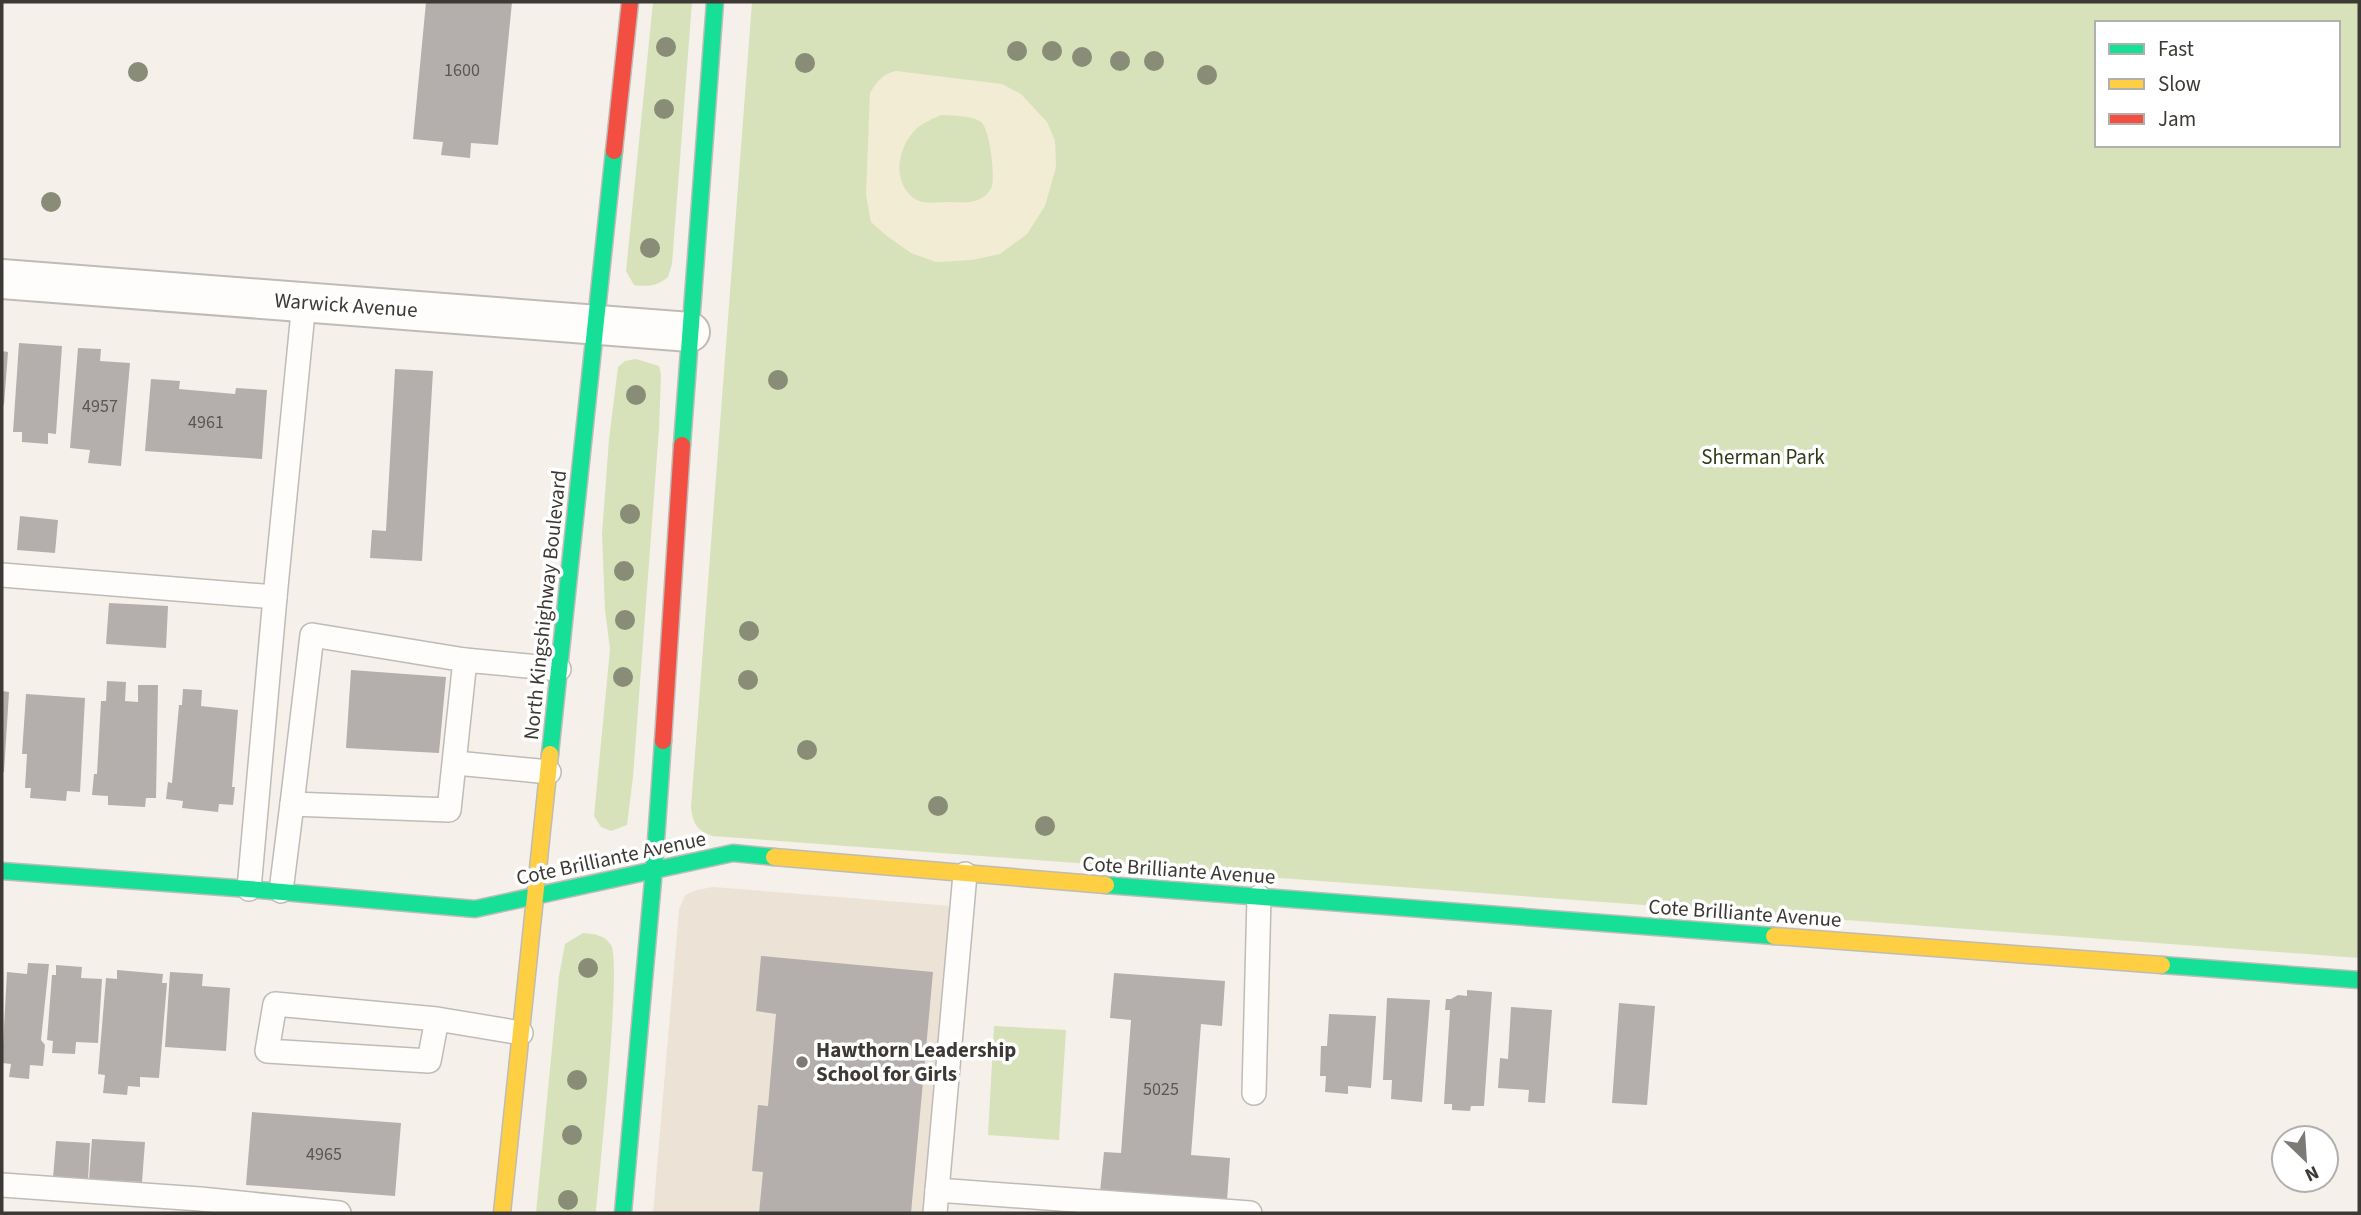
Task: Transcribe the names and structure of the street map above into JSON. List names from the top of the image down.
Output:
{
  "streets": {
    "main road": ["North Kingshighway Boulevard", "Cote Brilliante Avenue"],
    "street": ["Warwick Avenue"]
  },
  "crossings": [
    ["Warwick Avenue", "North Kingshighway Boulevard"],
    ["North Kingshighway Boulevard", "Cote Brilliante Avenue"]
  ],
  "parks": ["Sherman Park"],
  "places": ["Hawthorn Leadership School for Girls"],
  "house_numbers": [
    "1600",
    "4957",
    "4961",
    "5025",
    "4965"
  ],
  "legend": ["Fast", "Slow", "Jam"],
  "north": "bottom right"
}
